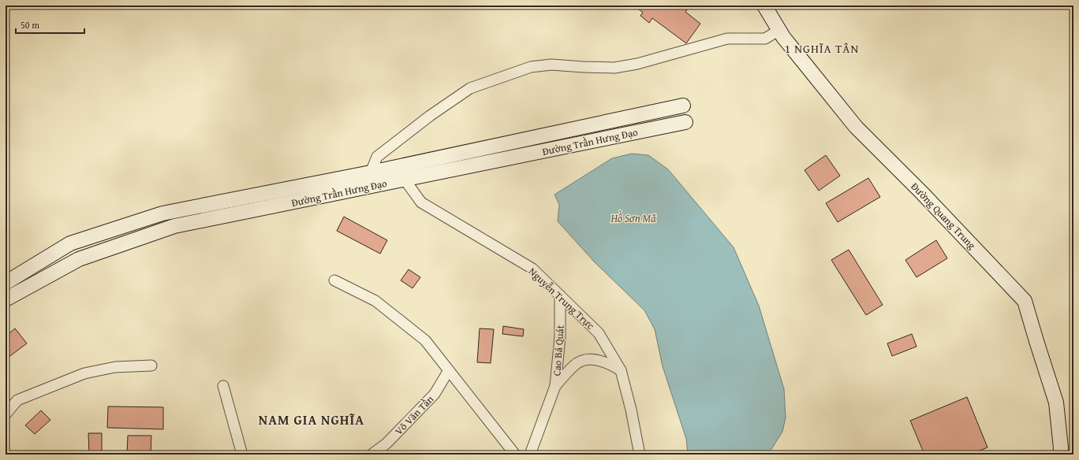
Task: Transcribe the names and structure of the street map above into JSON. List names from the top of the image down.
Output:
{
  "streets": {
    "street": [
      "Đường Trần Hưng Đạo",
      "Đường Quang Trung",
      "Nguyễn Trung Trực",
      "Cao Bá Quát",
      "Võ Văn Tần"
    ]
  },
  "crossings": [
    ["Đường Trần Hưng Đạo", "Nguyễn Trung Trực"],
    ["Nguyễn Trung Trực", "Cao Bá Quát"]
  ],
  "districts": ["1 NGHĨA TÂN", "NAM GIA NGHĨA"],
  "water": ["Hồ Sơn Mã"],
  "scale_bar": "50 m"
}
